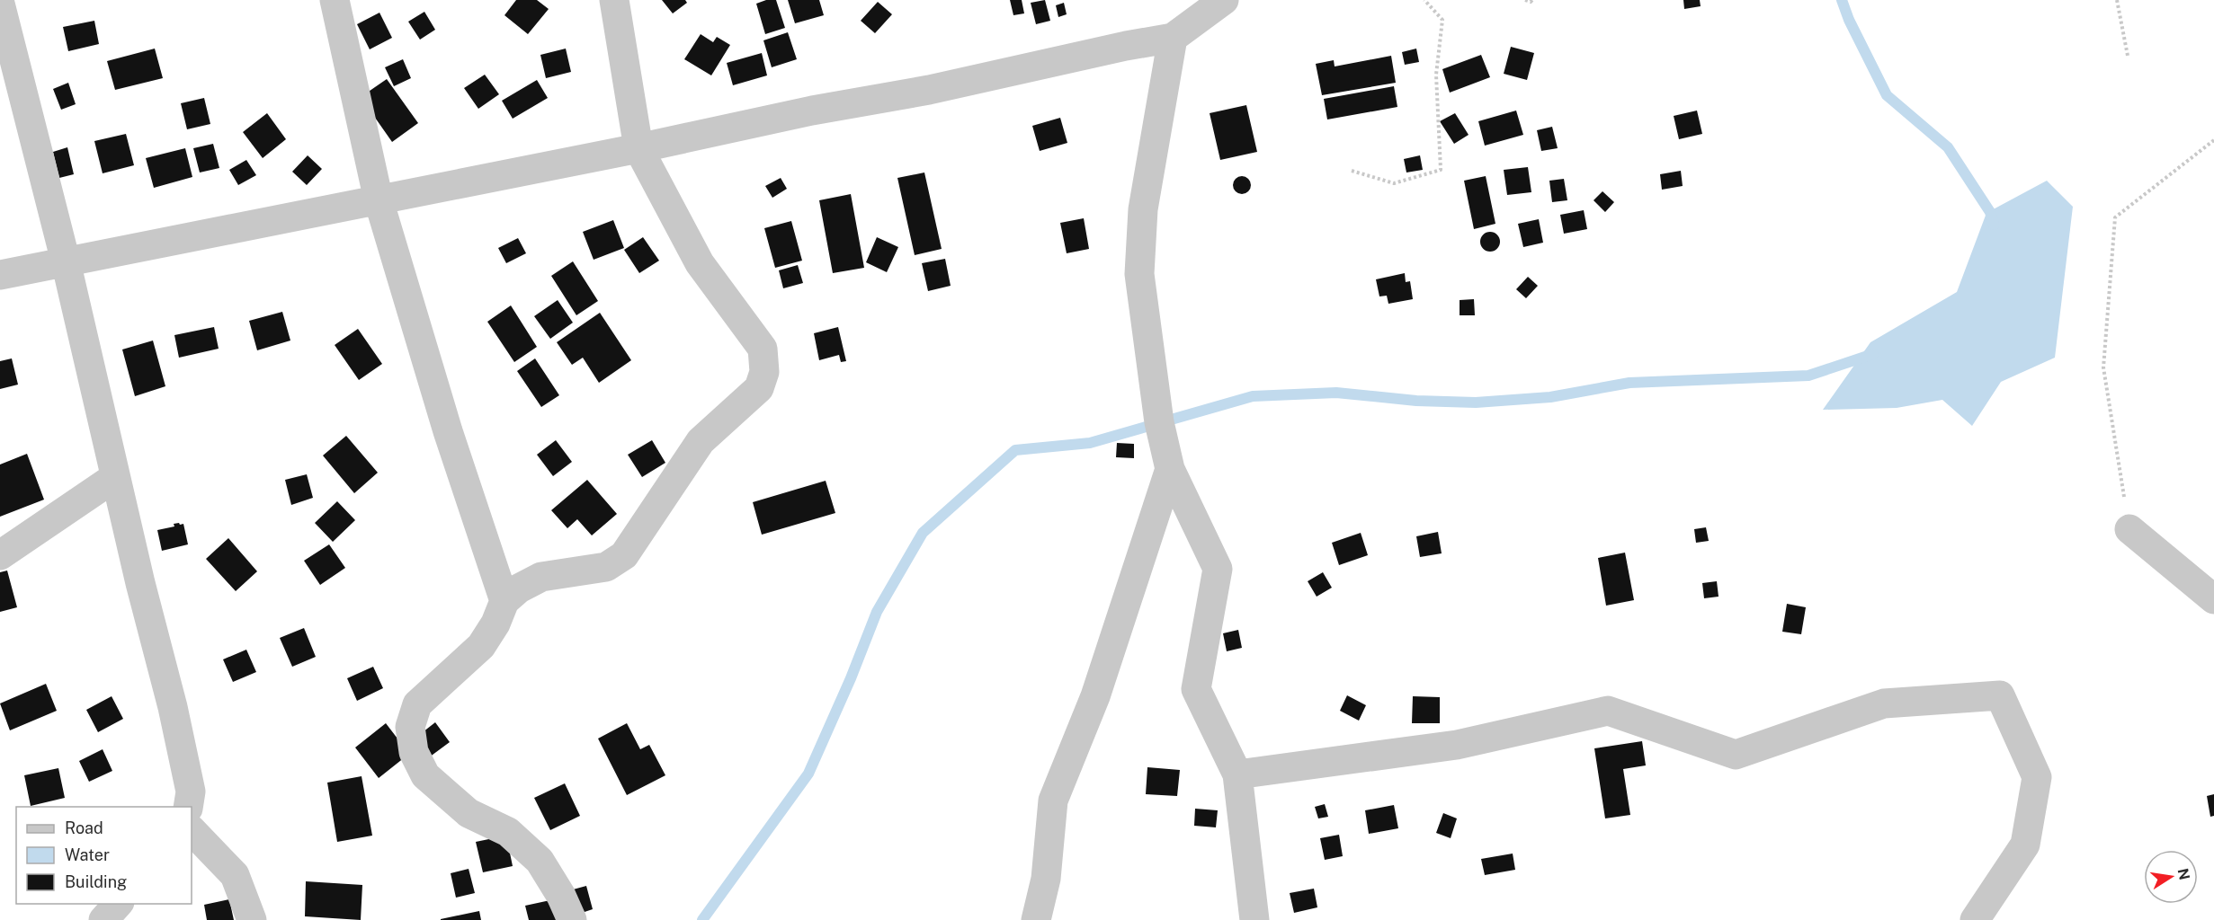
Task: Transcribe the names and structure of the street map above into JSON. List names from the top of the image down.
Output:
{
  "legend": ["Road", "Water", "Building"],
  "north": "right"
}
